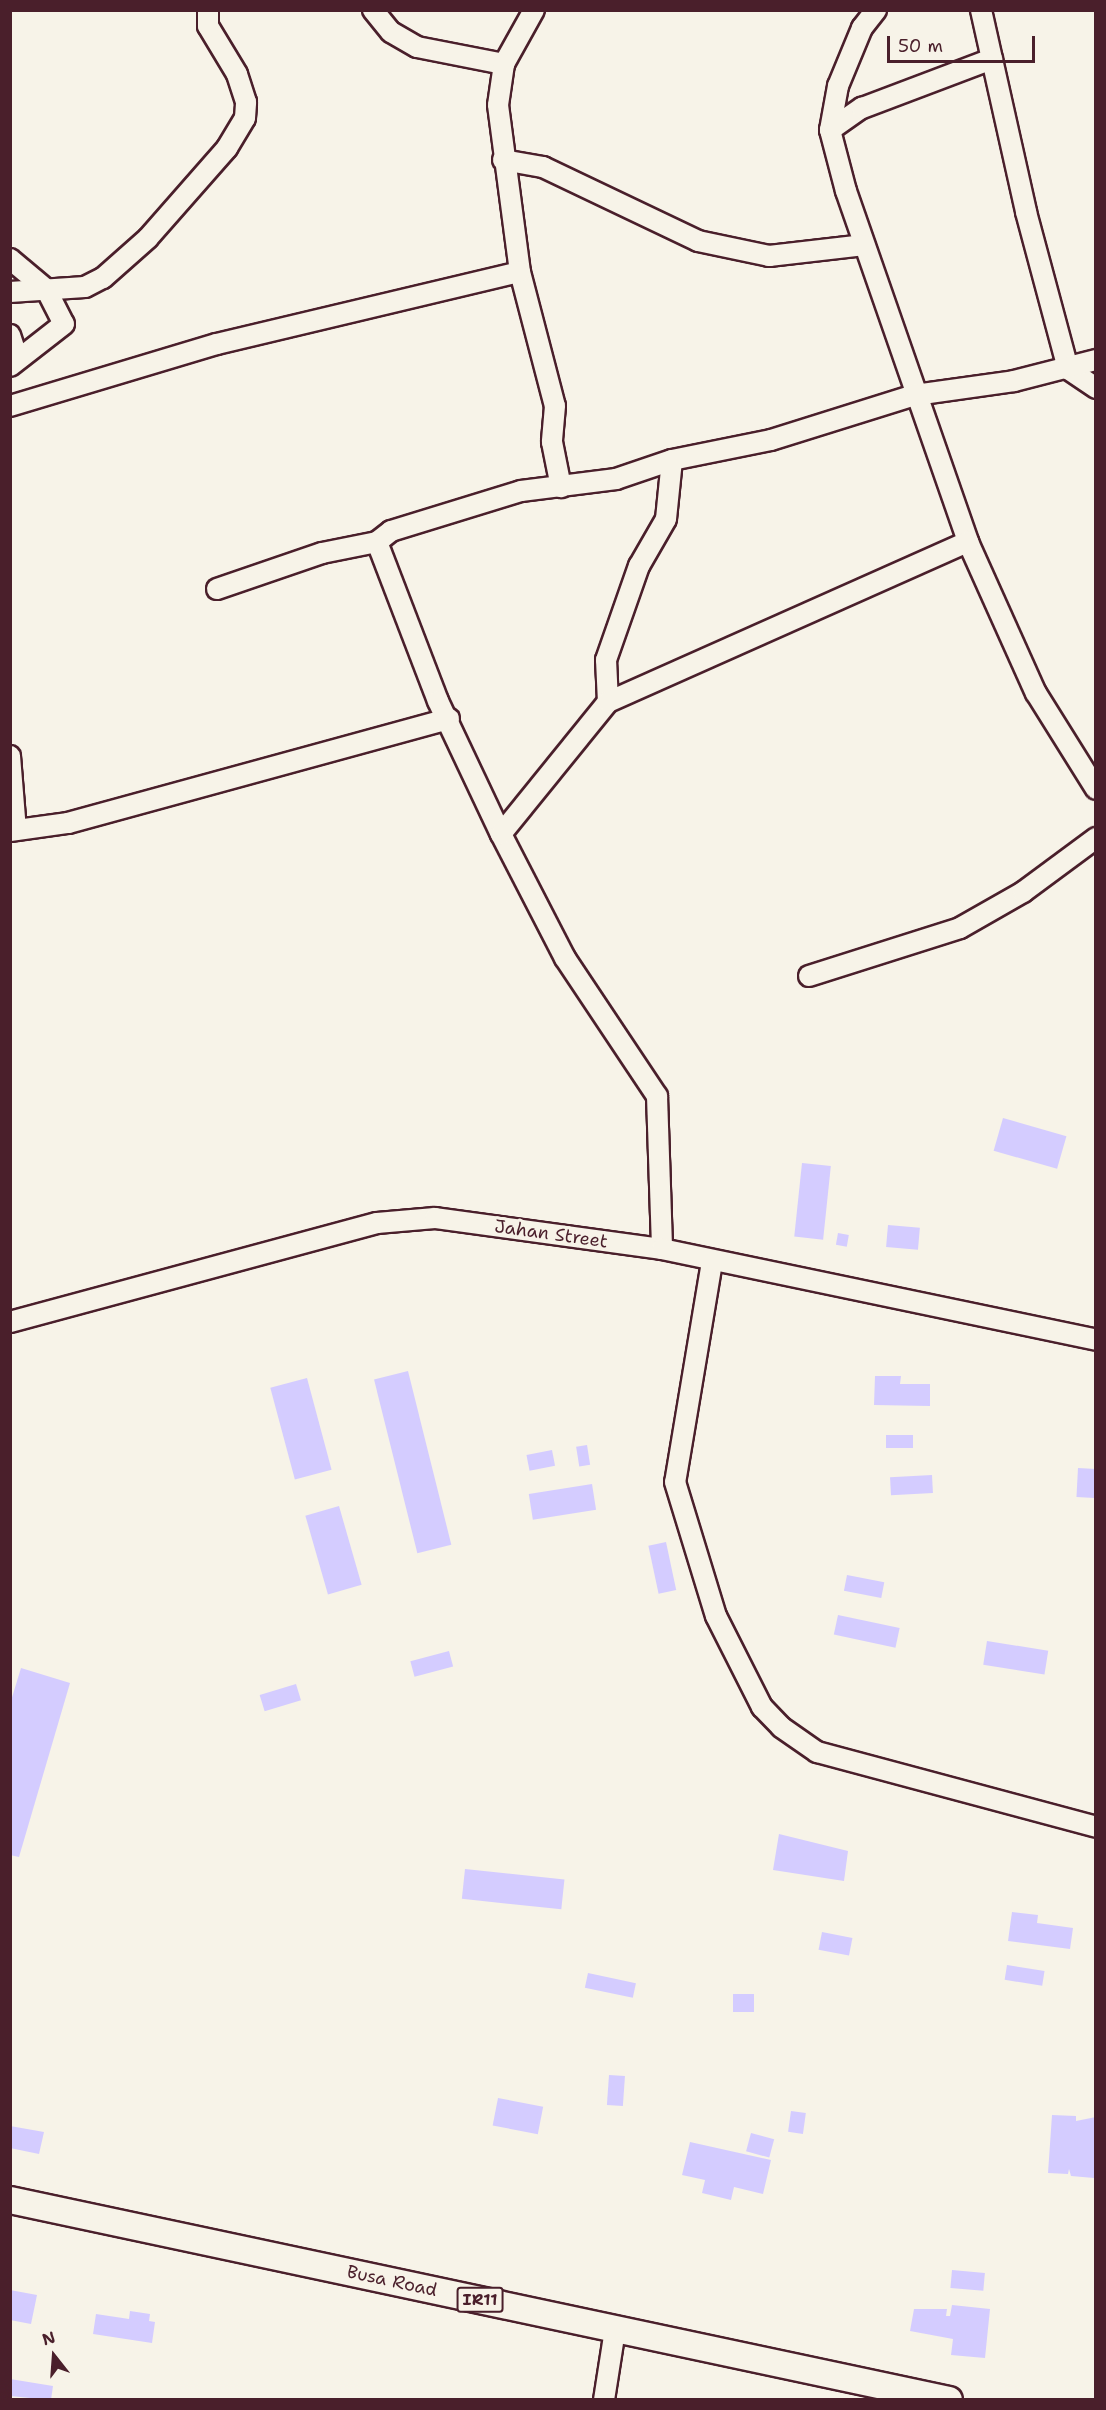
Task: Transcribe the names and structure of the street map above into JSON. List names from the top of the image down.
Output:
{
  "streets": {
    "main road": ["Busa Road", "IR11"],
    "street": ["Jahan Street"]
  },
  "scale_bar": "50 m",
  "north": "top"
}
